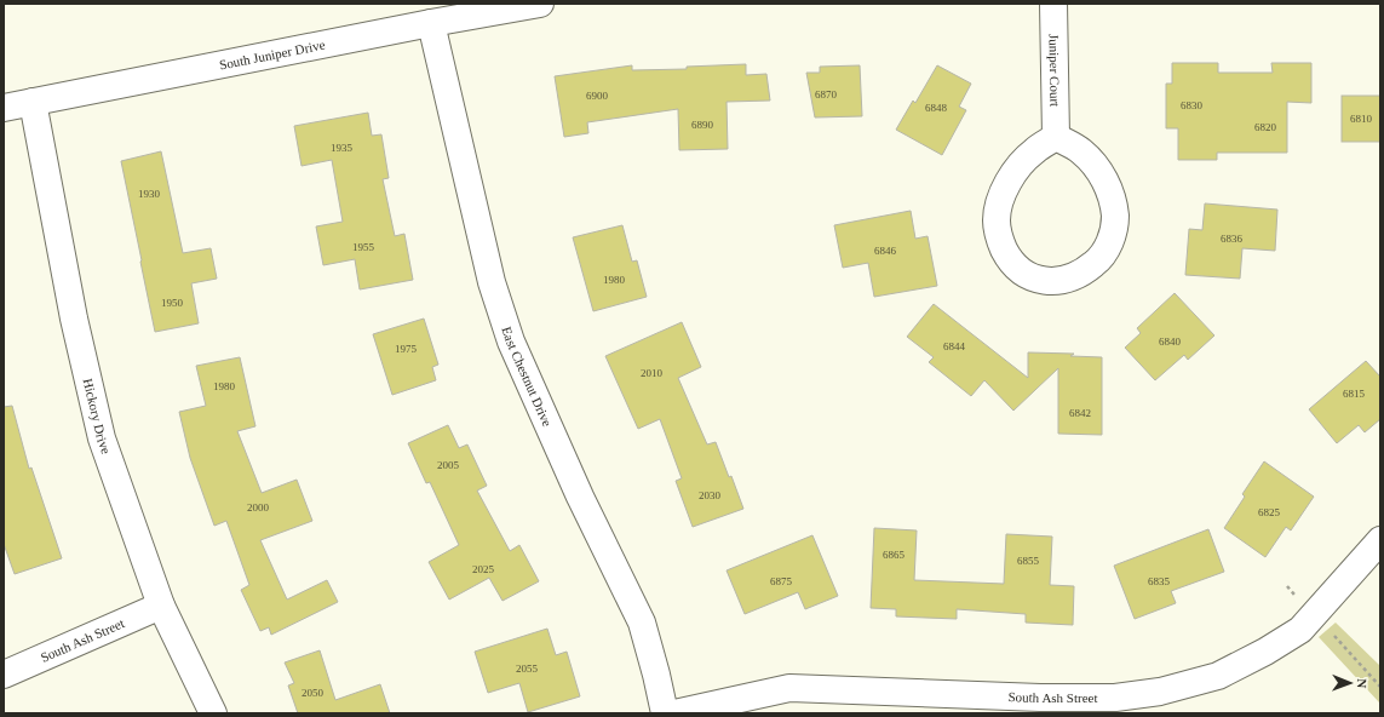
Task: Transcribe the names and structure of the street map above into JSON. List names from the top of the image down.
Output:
{
  "streets": {
    "street": [
      "South Juniper Drive",
      "Juniper Court",
      "East Chestnut Drive",
      "Hickory Drive",
      "South Ash Street"
    ]
  },
  "crossings": [
    ["South Juniper Drive", "East Chestnut Drive"],
    ["South Juniper Drive", "Hickory Drive"],
    ["Hickory Drive", "South Ash Street"]
  ],
  "house_numbers": [
    "6870",
    "6900",
    "6830",
    "6848",
    "6810",
    "6890",
    "6820",
    "1935",
    "1930",
    "6836",
    "1955",
    "6846",
    "1980",
    "1950",
    "6840",
    "6844",
    "1975",
    "2010",
    "1980",
    "6815",
    "6842",
    "2005",
    "2030",
    "2000",
    "6825",
    "6865",
    "6855",
    "2025",
    "6875",
    "6835",
    "2055",
    "2050"
  ],
  "north": "right"
}
